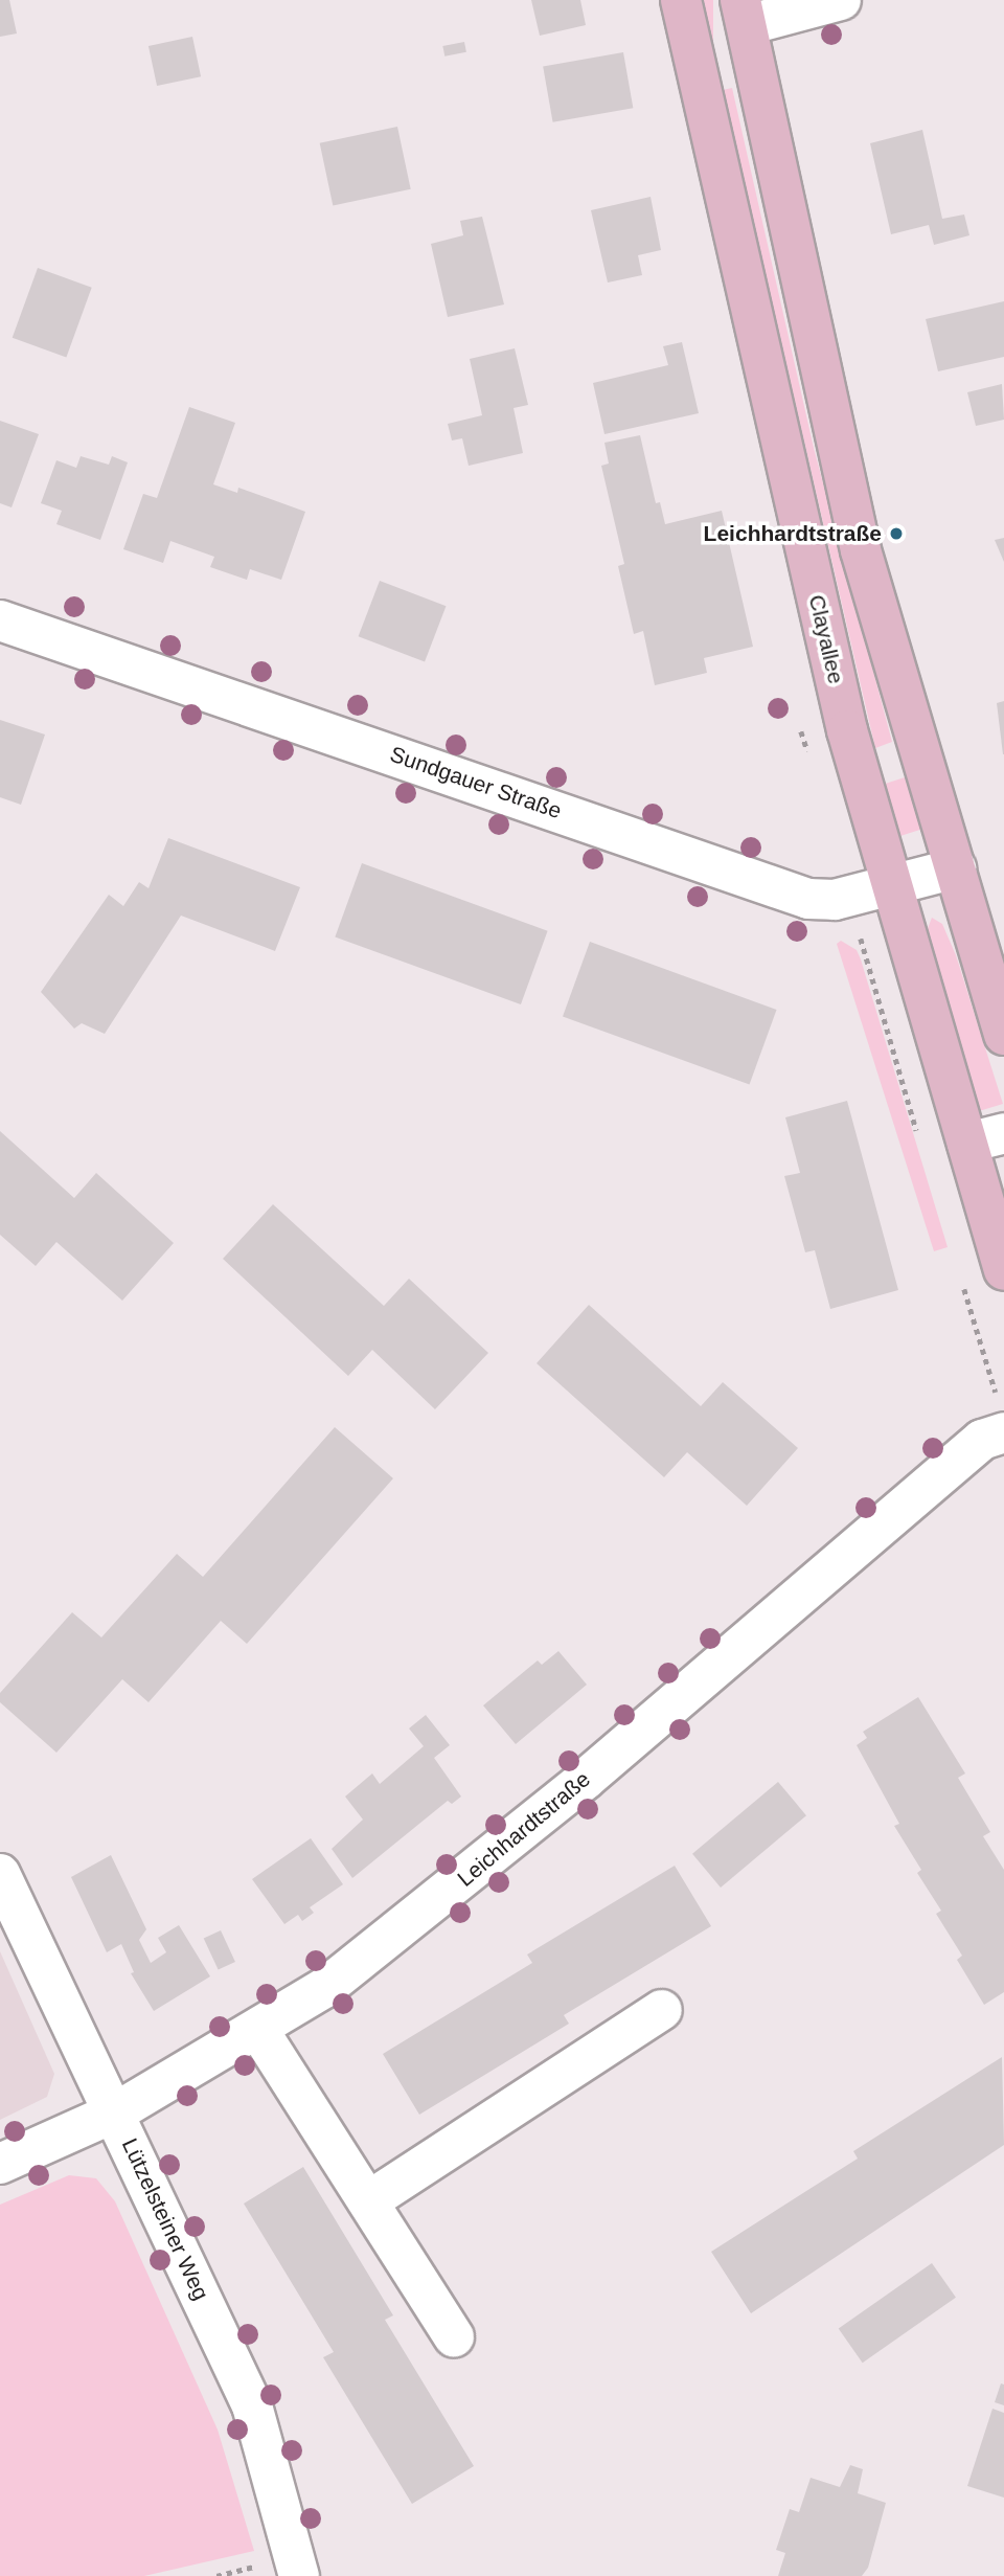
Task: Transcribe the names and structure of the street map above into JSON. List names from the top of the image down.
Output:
{
  "streets": {
    "main road": ["Clayallee"],
    "street": ["Sundgauer Straße", "Leichhardtstraße", "Lützelsteiner Weg"]
  },
  "crossings": [
    ["Clayallee", "Sundgauer Straße"],
    ["Leichhardtstraße", "Lützelsteiner Weg"]
  ],
  "places": ["Leichhardtstraße"]
}
